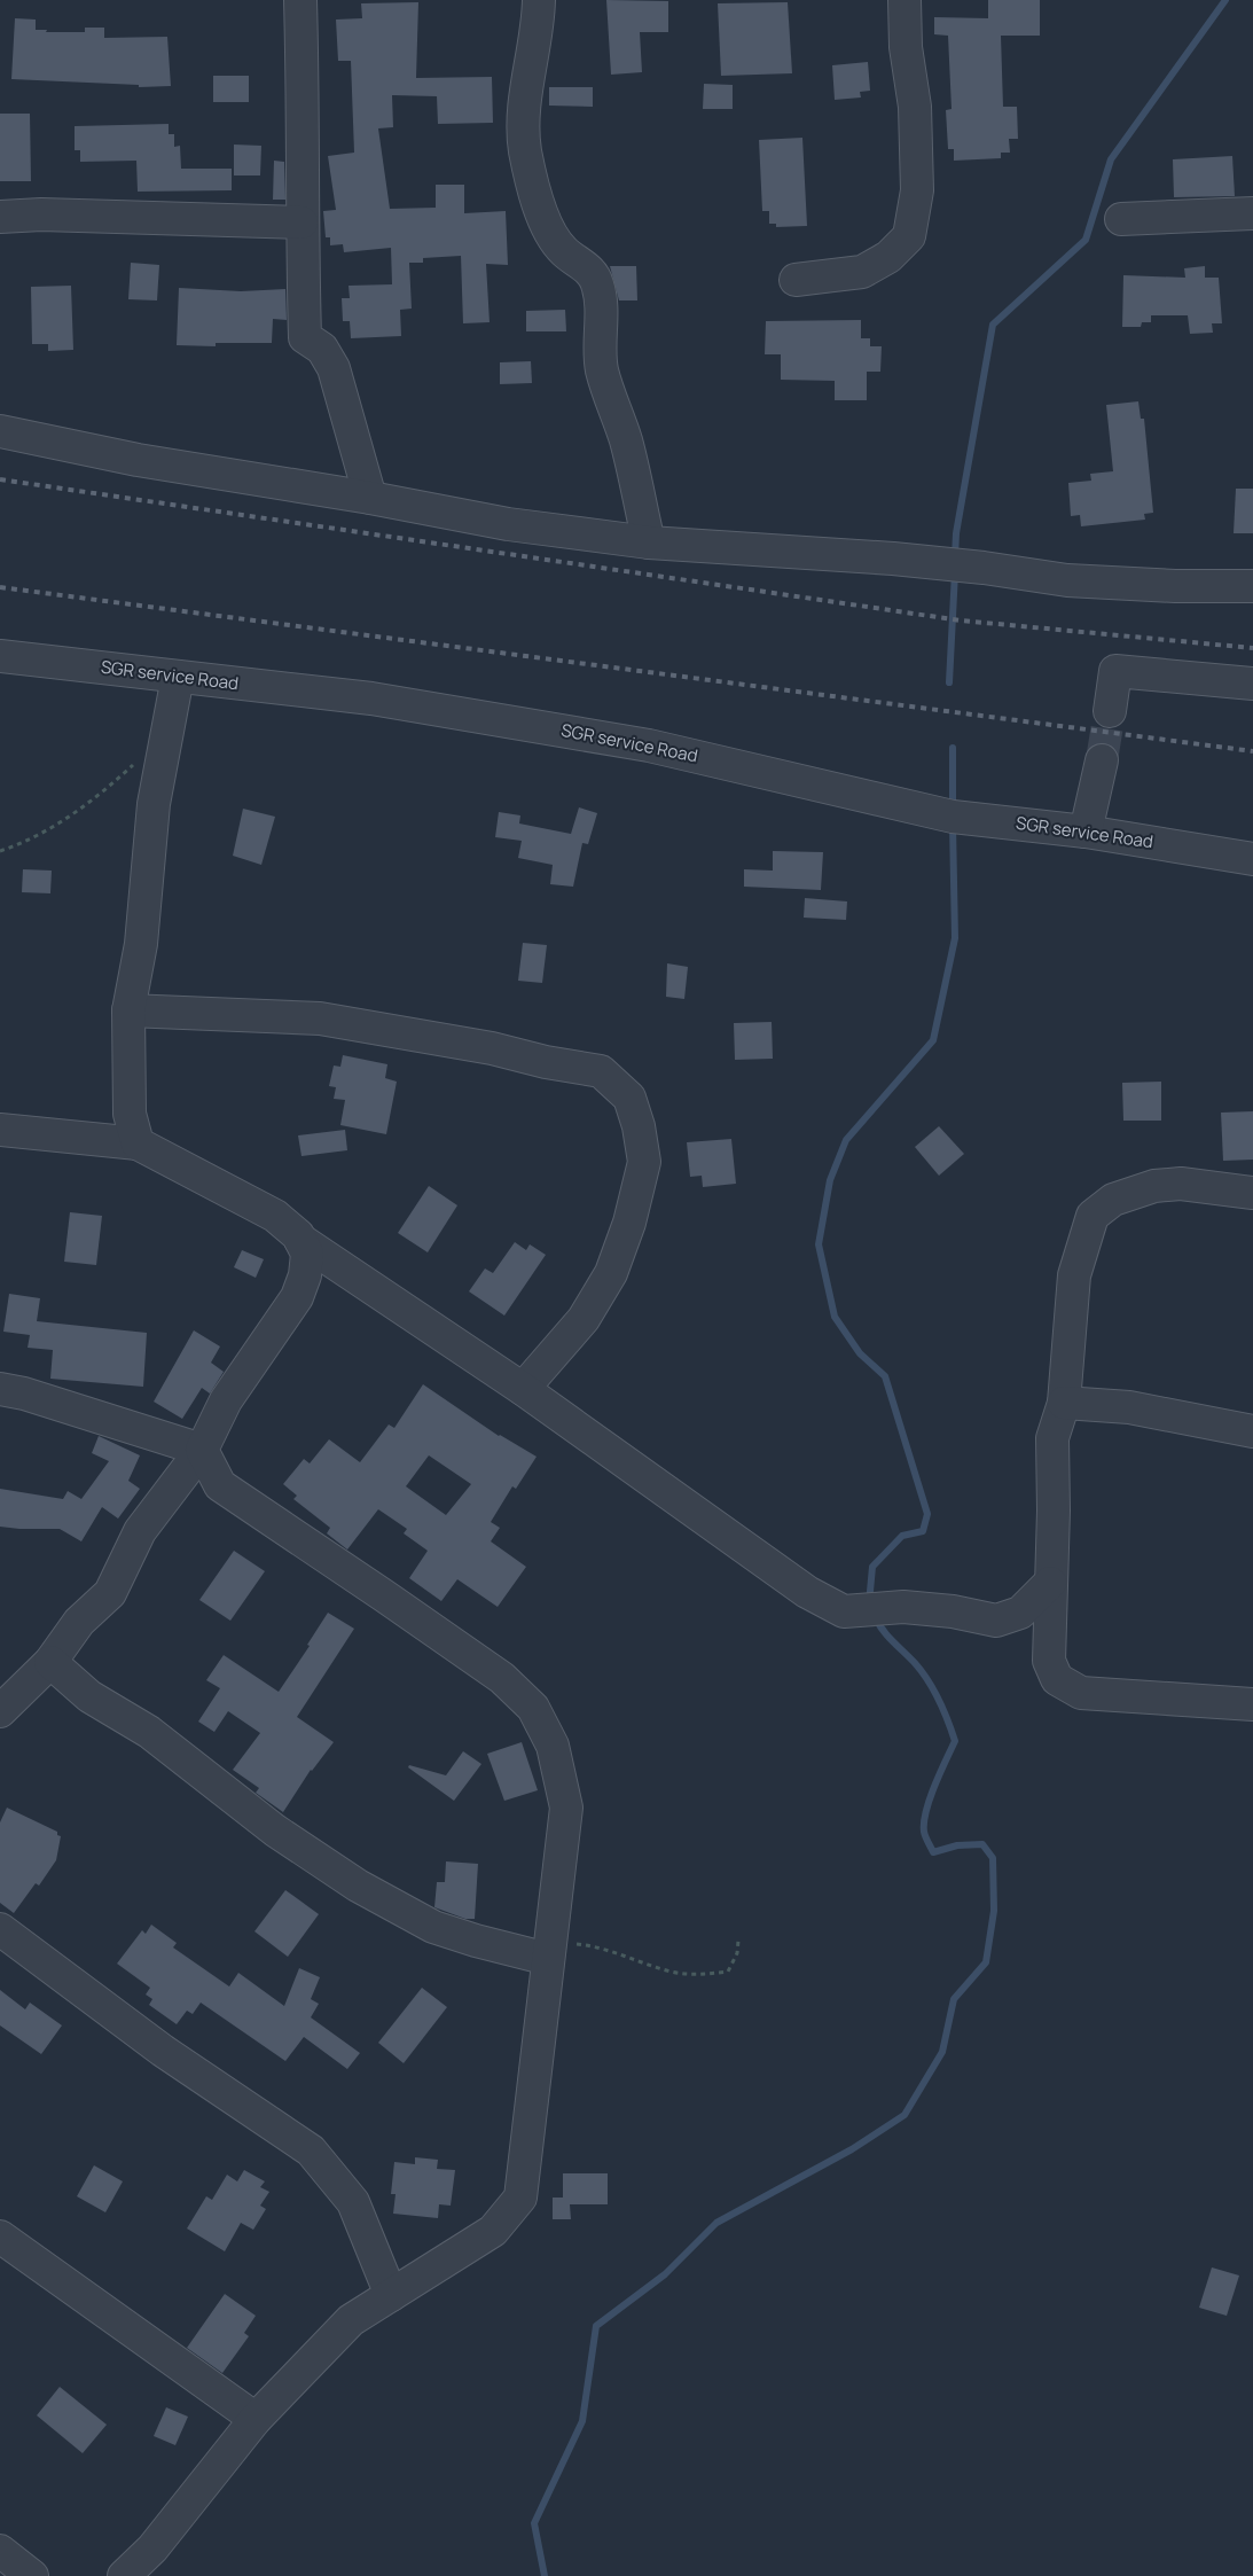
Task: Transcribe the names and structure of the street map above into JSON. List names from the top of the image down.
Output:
{
  "streets": {
    "street": ["SGR service Road"]
  }
}
